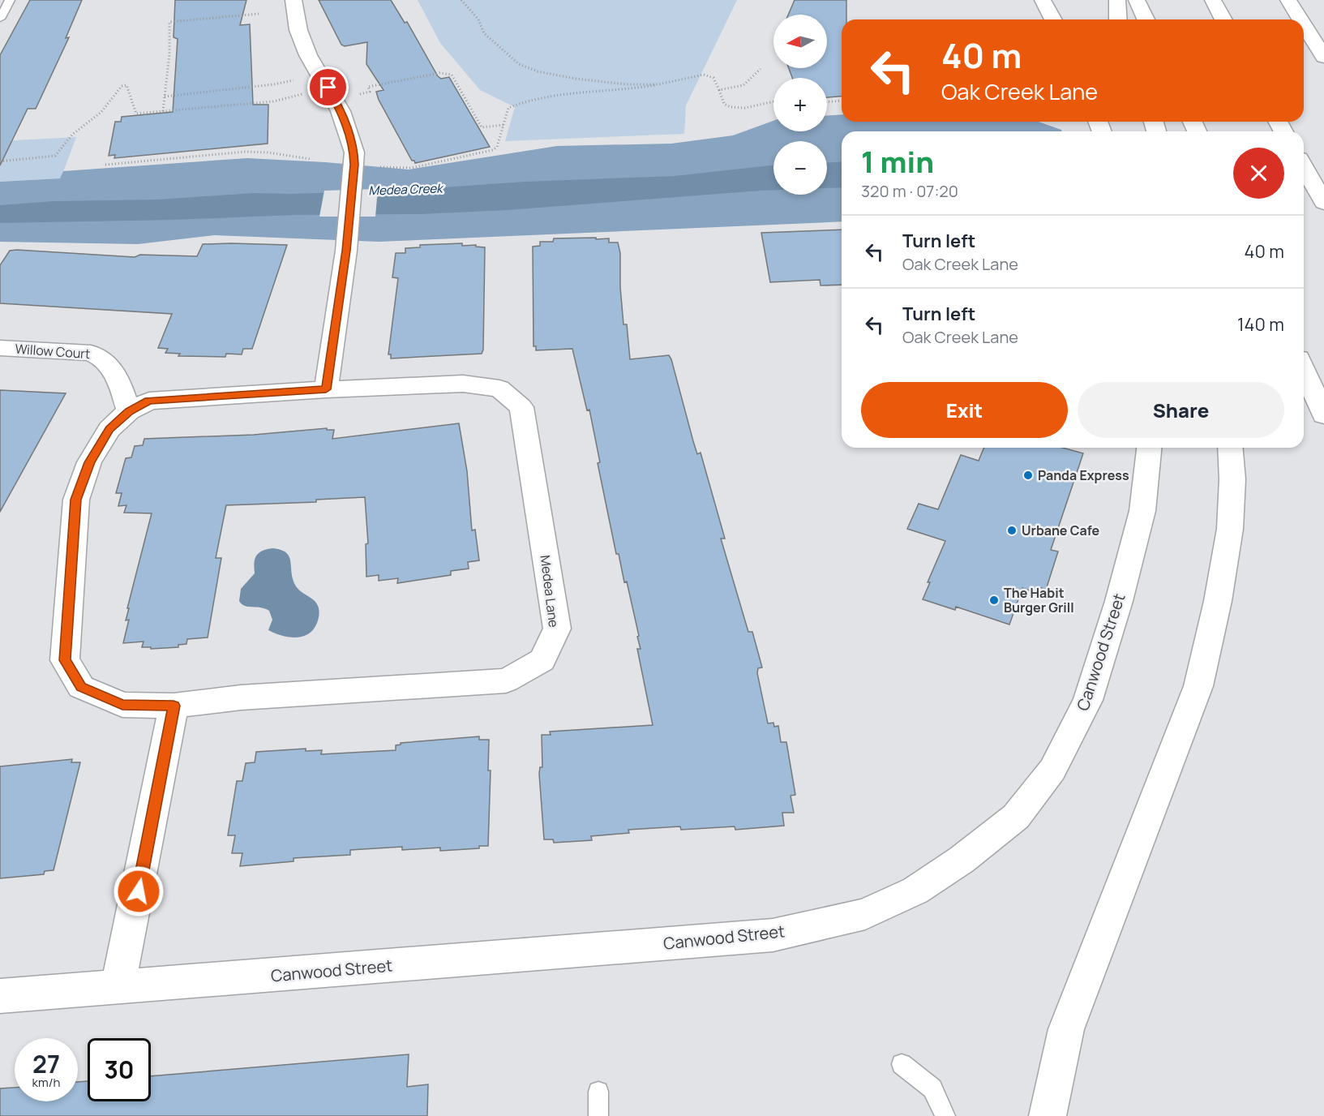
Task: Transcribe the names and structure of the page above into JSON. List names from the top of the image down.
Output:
{
  "streets": {
    "main road": ["Willow Court", "Medea Lane", "Canwood Street"]
  },
  "crossings": [
    ["Willow Court", "Medea Lane"]
  ],
  "water": ["Medea Creek"],
  "places": ["Panda Express", "Urbane Cafe", "The Habit Burger Grill"],
  "north": "left",
  "page": {
    "map_buttons": ["+", "−"],
    "turn": ["40 m", "Oak Creek Lane"],
    "heading": ["1 min", "320 m · 07:20"],
    "list": [
      {
        "name": "Turn left",
        "note": "Oak Creek Lane",
        "value": "40 m"
      },
      {
        "name": "Turn left",
        "note": "Oak Creek Lane",
        "value": "140 m"
      }
    ],
    "buttons": ["Exit", "Share"],
    "speed": "27 km/h",
    "limit": "30"
  }
}
